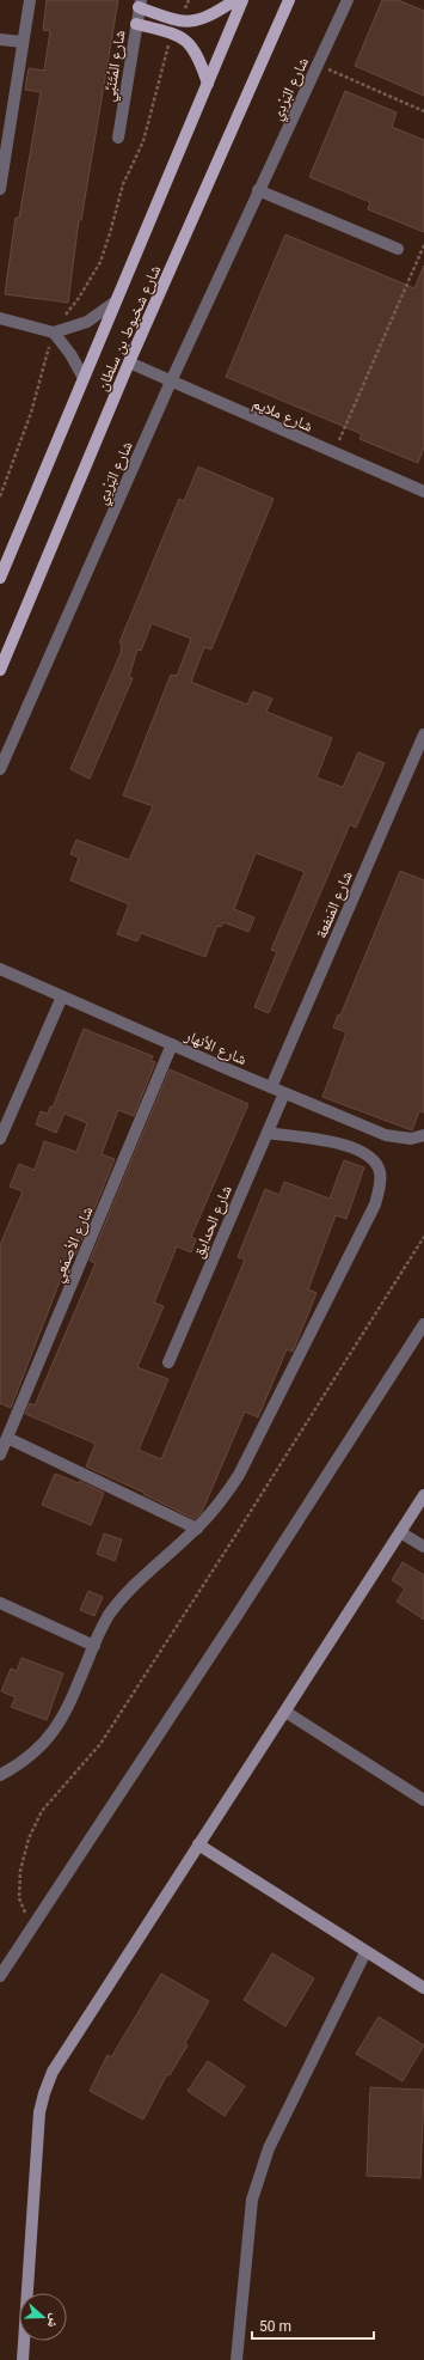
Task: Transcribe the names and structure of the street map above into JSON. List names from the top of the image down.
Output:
{
  "streets": {
    "main road": ["شارع شخبوط بن سلطان"],
    "street": [
      "شارع المُتَنَبِّي",
      "شارع البَرْدِي",
      "شارع ملايم",
      "شارع المَنفعة",
      "شارع الأنهار",
      "شارع الحدايق",
      "شارع الأصمَعِي"
    ]
  },
  "crossings": [
    ["شارع البَرْدِي", "شارع ملايم"],
    ["شارع شخبوط بن سلطان", "شارع ملايم"],
    ["شارع المَنفعة", "شارع الأنهار"],
    ["شارع الأنهار", "شارع الحدايق"],
    ["شارع الأنهار", "شارع الأصمَعِي"]
  ],
  "scale_bar": "50 m",
  "north": "right"
}
